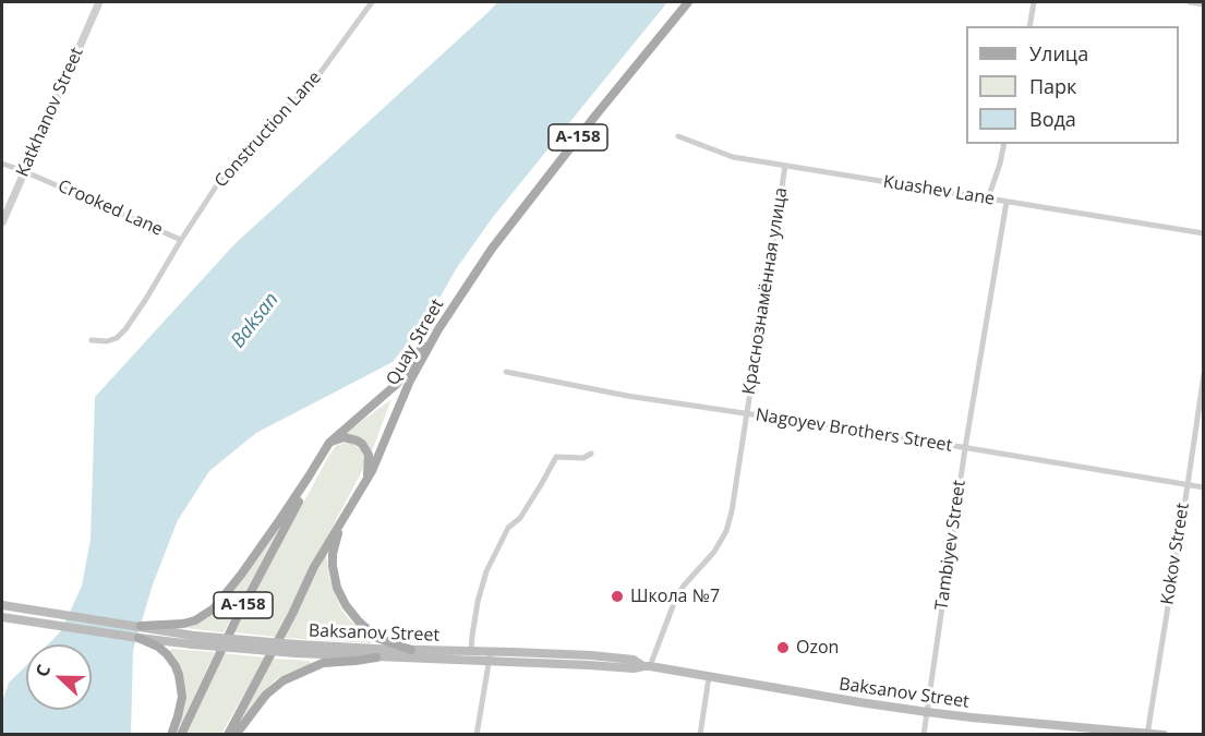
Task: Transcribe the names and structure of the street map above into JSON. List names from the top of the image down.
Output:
{
  "streets": {
    "main road": ["А-158", "Quay Street", "Baksanov Street"],
    "street": [
      "Katkhanov Street",
      "Construction Lane",
      "Kuashev Lane",
      "Crooked Lane",
      "Краснознамённая улица",
      "Nagoyev Brothers Street",
      "Tambiyev Street",
      "Kokov Street"
    ]
  },
  "crossings": [
    ["Katkhanov Street", "Crooked Lane"],
    ["Construction Lane", "Crooked Lane"],
    ["А-158", "Quay Street"],
    ["Kuashev Lane", "Краснознамённая улица"],
    ["Kuashev Lane", "Tambiyev Street"],
    ["Краснознамённая улица", "Nagoyev Brothers Street"],
    ["Краснознамённая улица", "Baksanov Street"],
    ["Nagoyev Brothers Street", "Tambiyev Street"],
    ["Nagoyev Brothers Street", "Kokov Street"],
    ["Tambiyev Street", "Baksanov Street"],
    ["Kokov Street", "Baksanov Street"]
  ],
  "water": ["Baksan"],
  "places": ["Школа №7", "Ozon"],
  "legend": ["Улица", "Парк", "Вода"],
  "north": "left"
}
